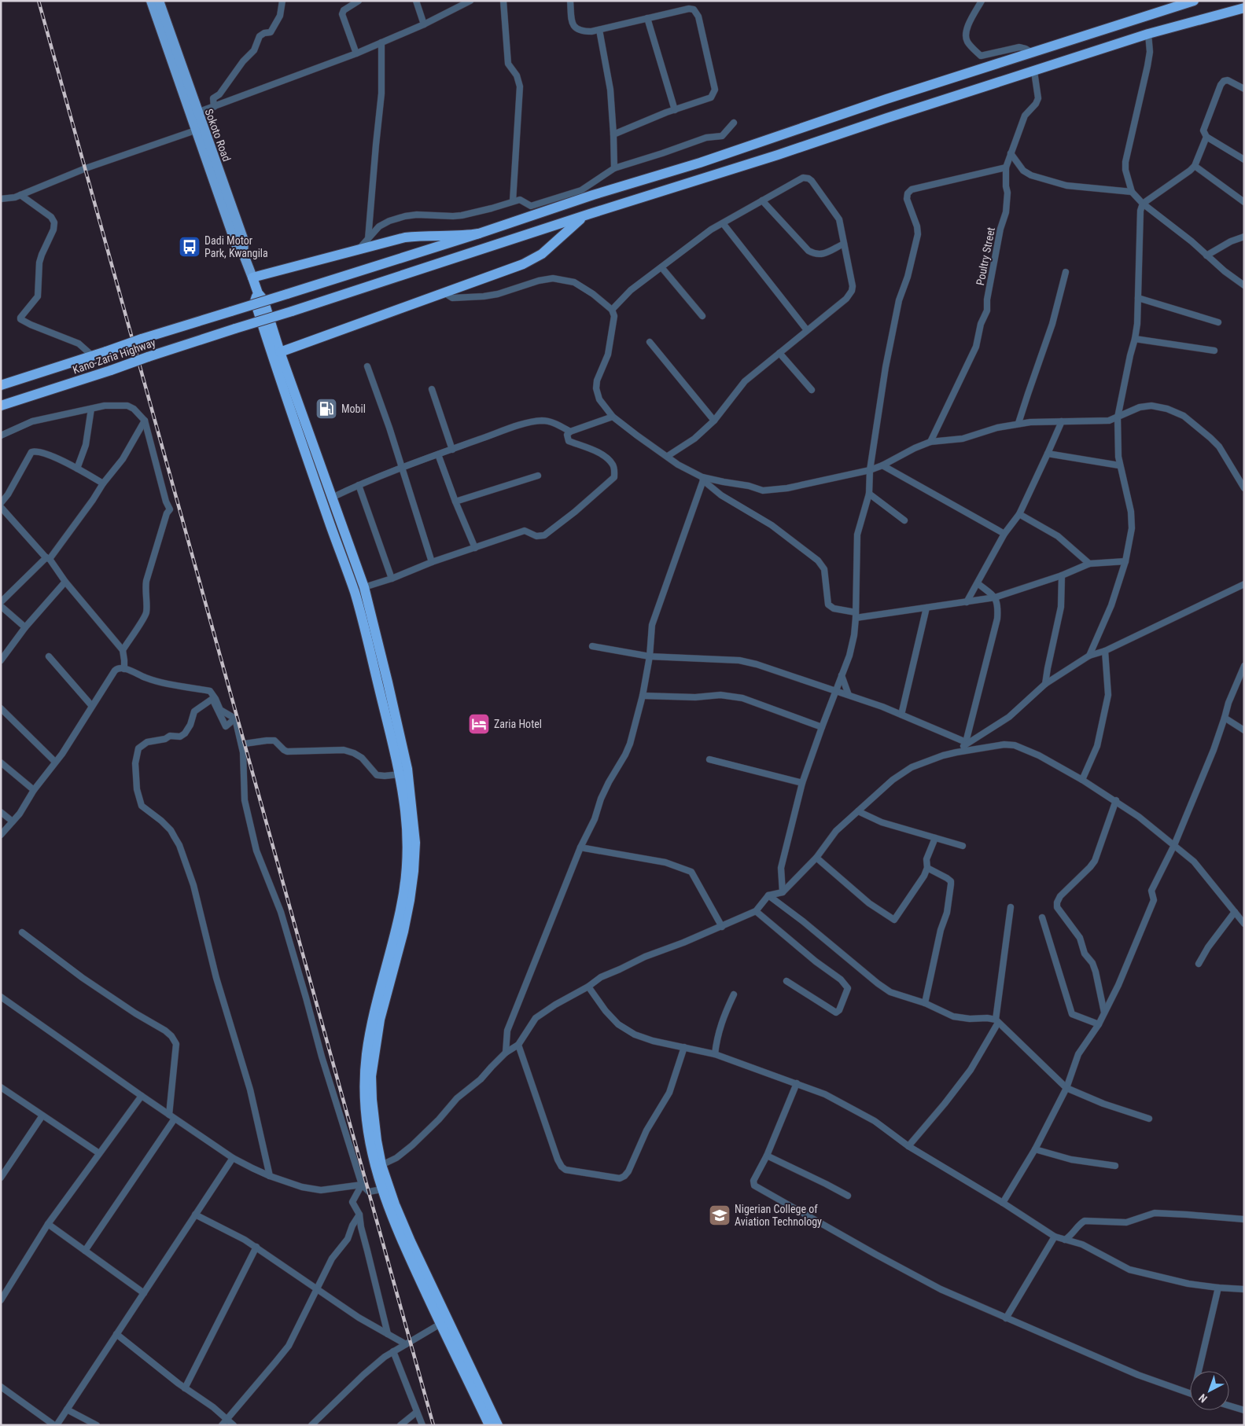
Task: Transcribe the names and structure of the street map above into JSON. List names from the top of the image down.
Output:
{
  "streets": {
    "highway": ["Kano-Zaria Highway"],
    "main road": ["Sokoto Road"],
    "street": ["Poultry Street"]
  },
  "crossings": [
    ["Poultry Street", "Kano-Zaria Highway"]
  ],
  "places": {
    "bus stop": ["Dadi Motor Park, Kwangila"],
    "fuel station": ["Mobil"],
    "hotel": ["Zaria Hotel"],
    "school or university": ["Nigerian College of Aviation Technology"]
  },
  "north": "bottom left"
}
